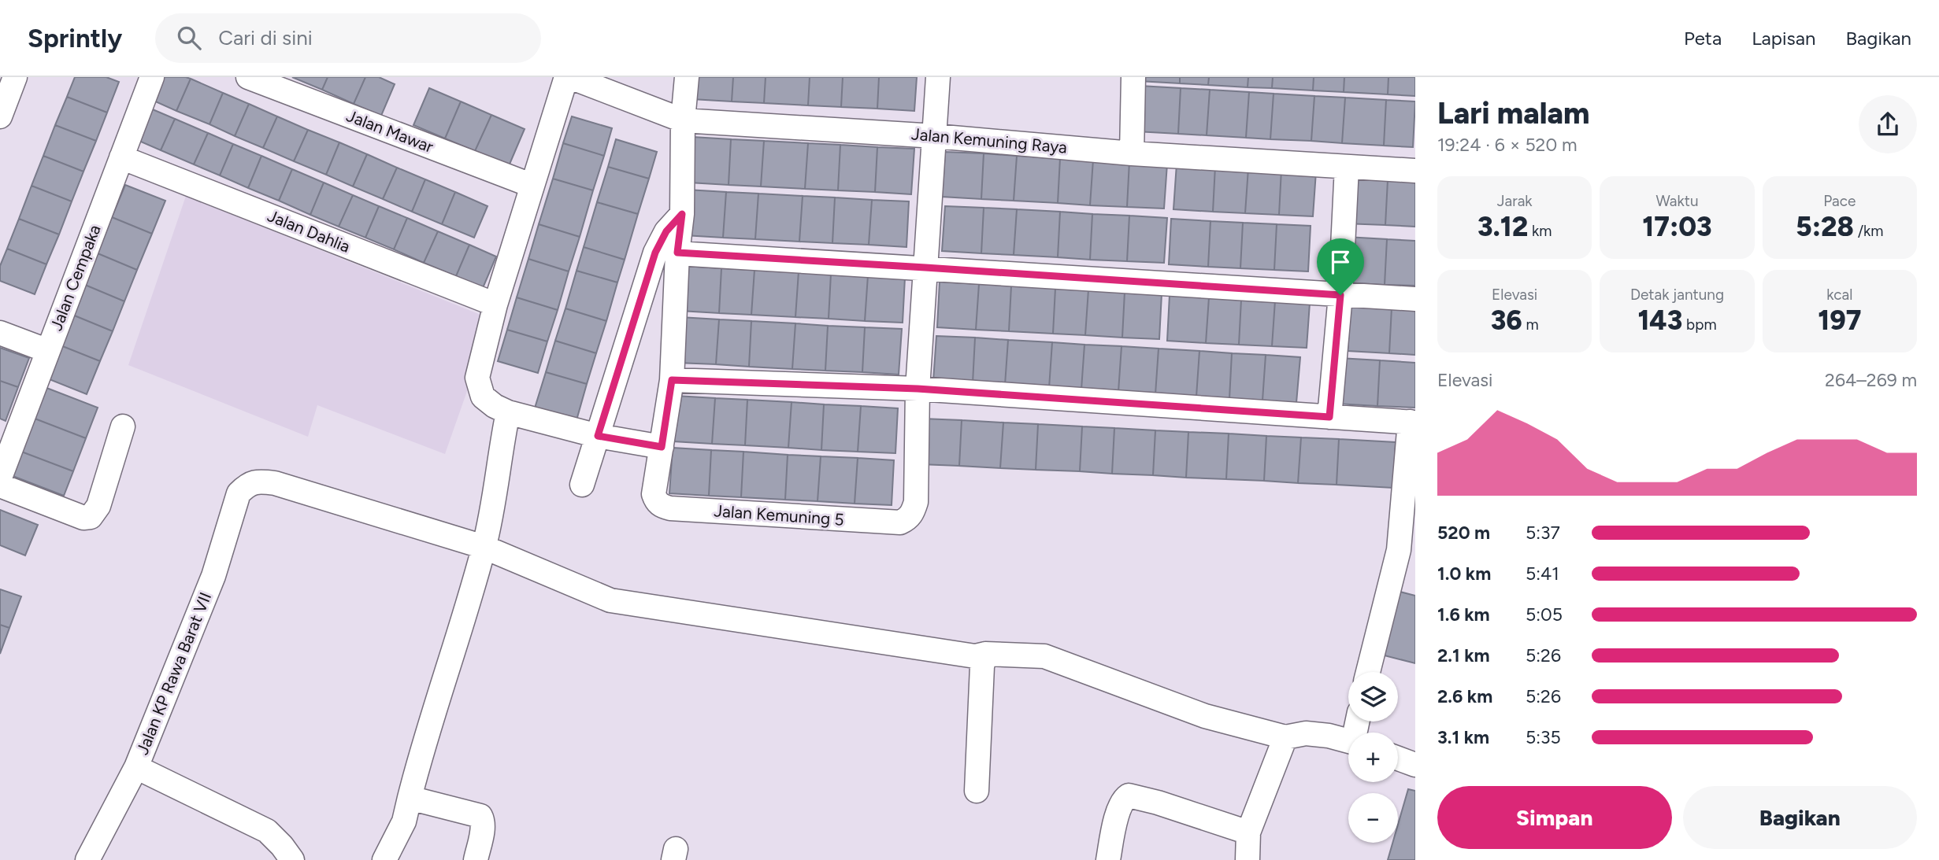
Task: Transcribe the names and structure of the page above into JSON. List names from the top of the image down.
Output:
{
  "streets": {
    "street": [
      "Jalan Mawar",
      "Jalan Kemuning Raya",
      "Jalan Dahlia",
      "Jalan Cempaka",
      "Jalan Kemuning 5",
      "Jalan KP Rawa Barat VII"
    ]
  },
  "crossings": [
    ["Jalan Dahlia", "Jalan Cempaka"]
  ],
  "page": {
    "header": "Sprintly",
    "search": "Cari di sini",
    "nav": ["Peta", "Lapisan", "Bagikan"],
    "heading": ["Lari malam", "19:24 · 6 × 520 m"],
    "stats": [
      ["Jarak", "3.12 km"],
      ["Waktu", "17:03"],
      ["Pace", "5:28 /km"],
      ["Elevasi", "36 m"],
      ["Detak jantung", "143 bpm"],
      ["kcal", "197"]
    ],
    "chart": ["Elevasi", "264–269 m"],
    "list": [
      {
        "name": "520 m",
        "note": "5:37"
      },
      {
        "name": "1.0 km",
        "note": "5:41"
      },
      {
        "name": "1.6 km",
        "note": "5:05"
      },
      {
        "name": "2.1 km",
        "note": "5:26"
      },
      {
        "name": "2.6 km",
        "note": "5:26"
      },
      {
        "name": "3.1 km",
        "note": "5:35"
      }
    ],
    "map_buttons": ["+", "−"],
    "buttons": ["Simpan", "Bagikan"]
  }
}
